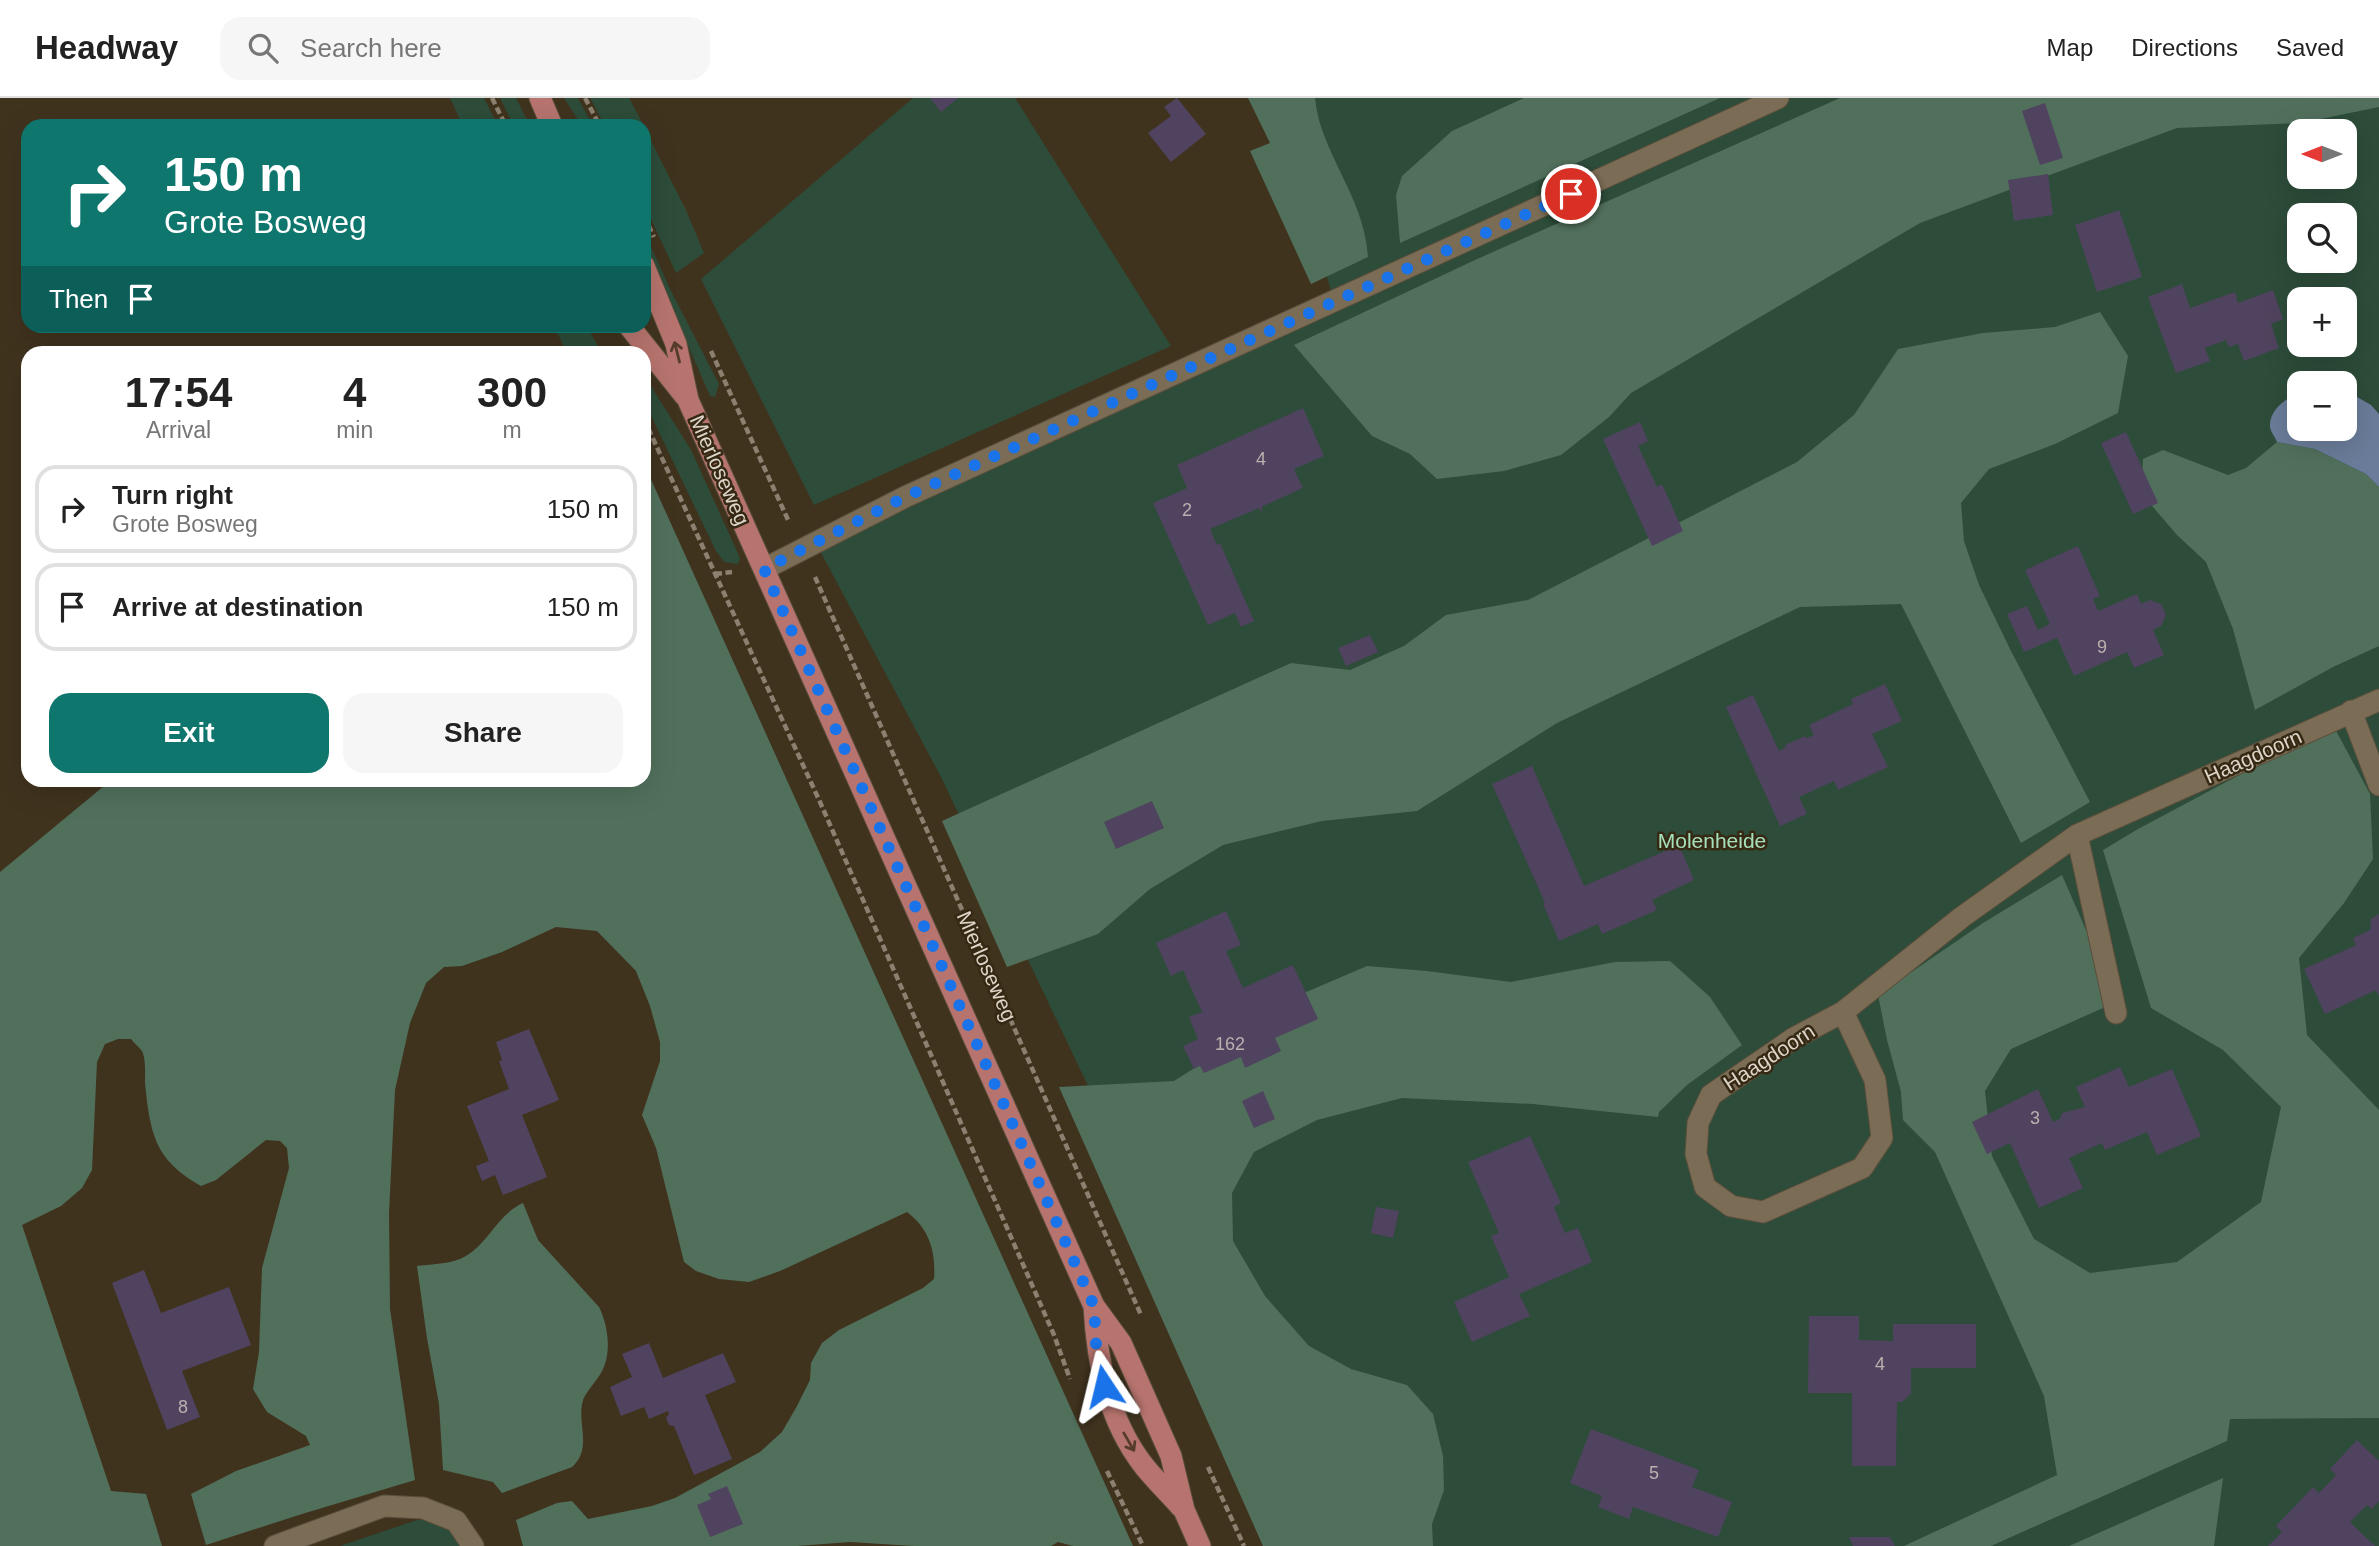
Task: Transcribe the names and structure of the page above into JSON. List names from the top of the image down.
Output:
{
  "streets": {
    "main road": ["Mierloseweg"],
    "street": ["Haagdoorn"]
  },
  "parks": ["Molenheide"],
  "house_numbers": [
    "4",
    "2",
    "9",
    "162",
    "3",
    "4",
    "8",
    "5"
  ],
  "north": "left",
  "page": {
    "header": "Headway",
    "search": "Search here",
    "nav": ["Map", "Directions", "Saved"],
    "map_buttons": ["+", "−"],
    "turn": ["150 m", "Grote Bosweg"],
    "then": "Then",
    "eta": [
      "17:54",
      "Arrival",
      "4",
      "min",
      "300",
      "m"
    ],
    "list": [
      {
        "name": "Turn right",
        "note": "Grote Bosweg",
        "value": "150 m"
      },
      {
        "name": "Arrive at destination",
        "value": "150 m"
      }
    ],
    "buttons": ["Exit", "Share"]
  }
}
